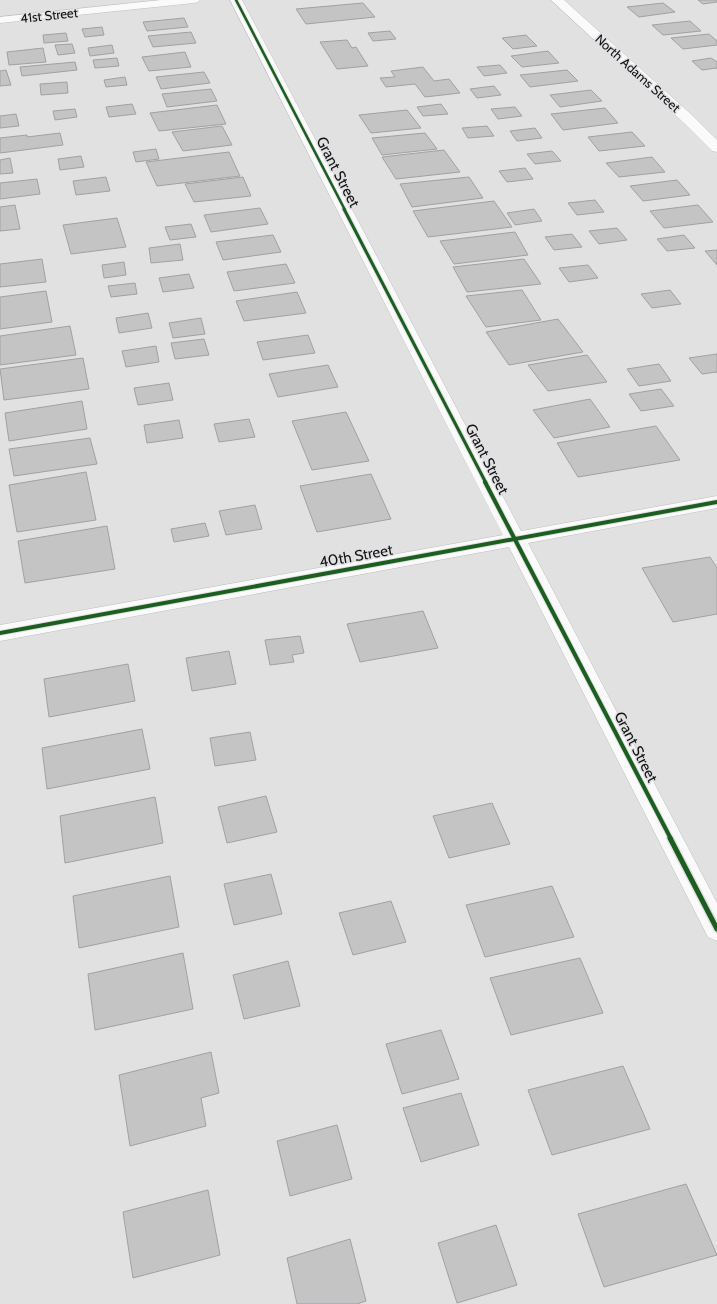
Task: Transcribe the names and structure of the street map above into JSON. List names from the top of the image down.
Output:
{
  "streets": {
    "street": [
      "41st Street",
      "North Adams Street",
      "Grant Street",
      "40th Street"
    ]
  },
  "crossings": [
    ["Grant Street", "40th Street"]
  ]
}
